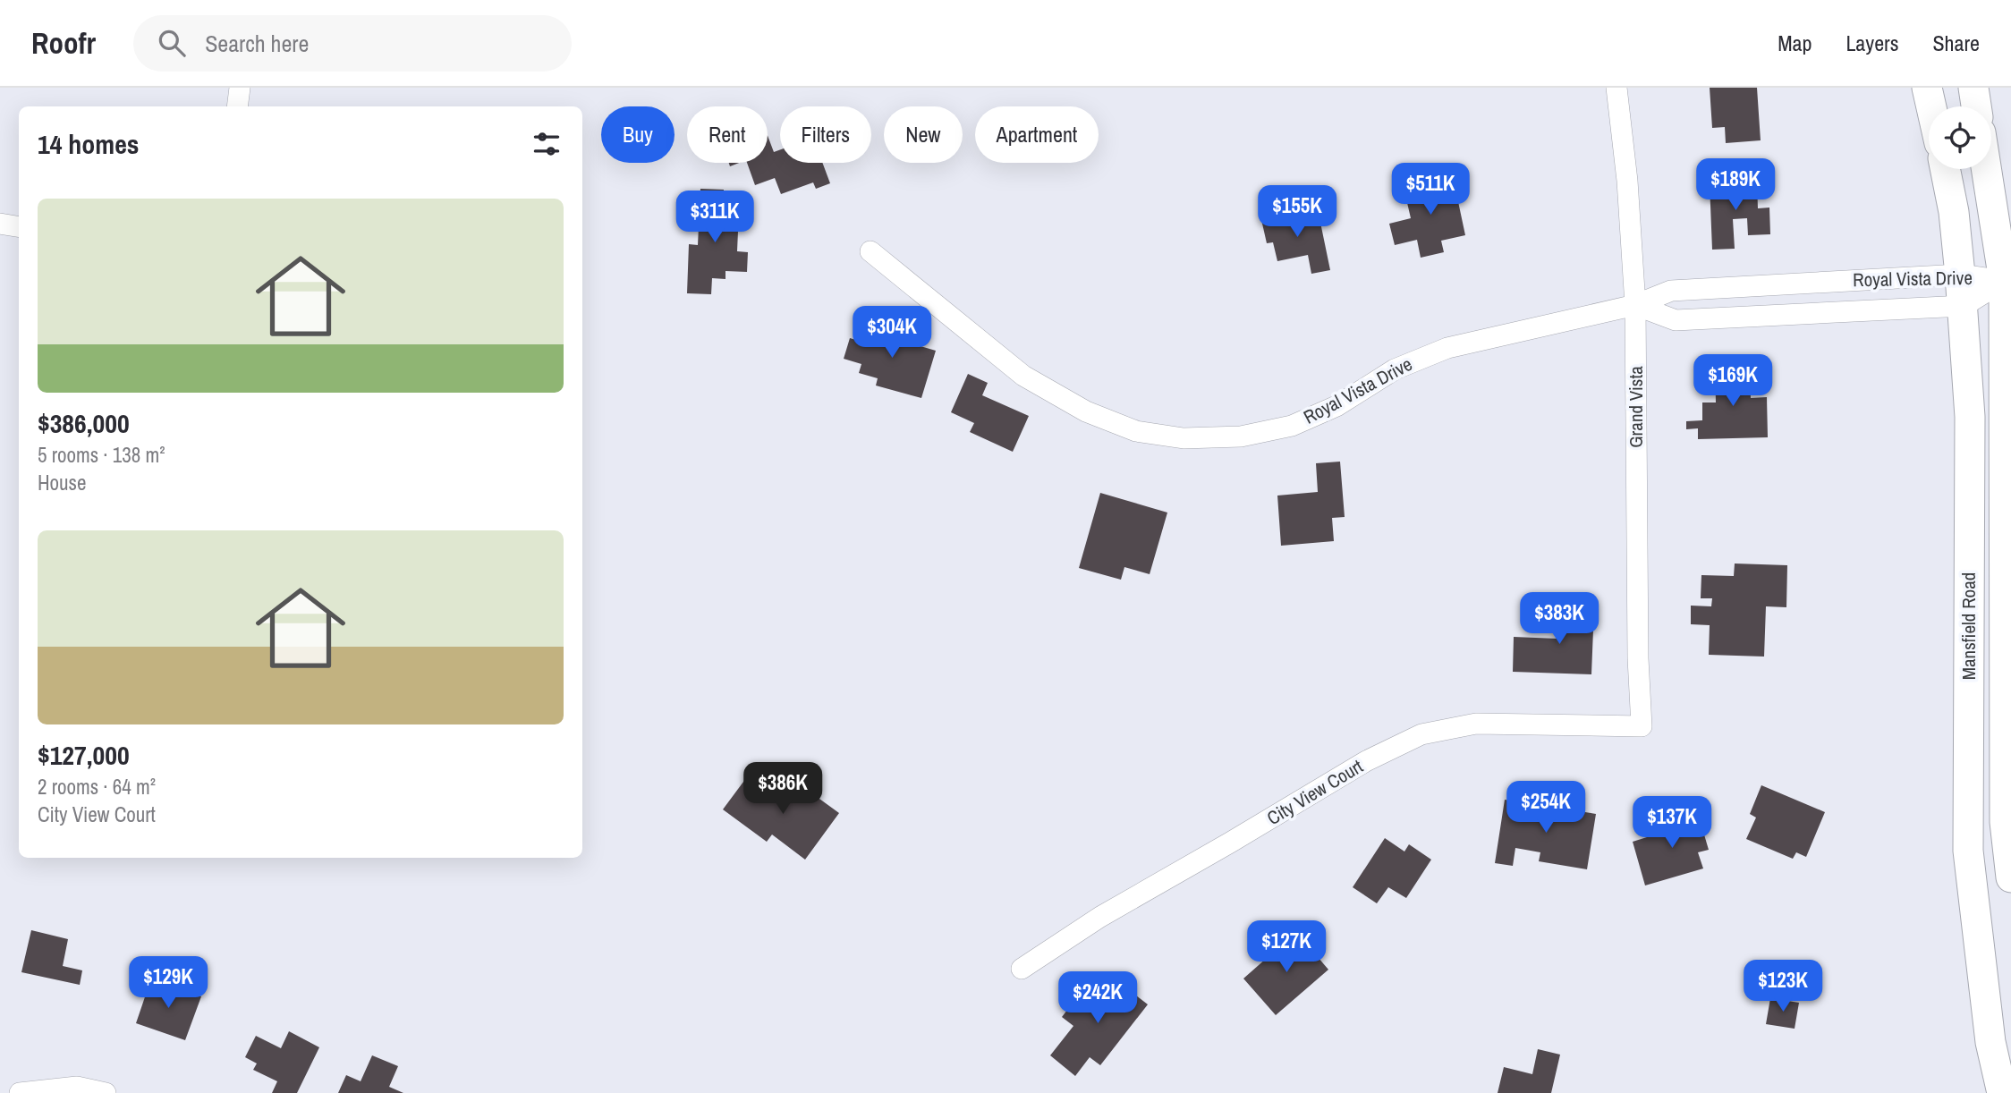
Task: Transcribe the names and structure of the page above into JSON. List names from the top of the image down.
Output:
{
  "streets": {
    "main road": ["Mansfield Road"],
    "street": ["Royal Vista Drive", "Grand Vista", "City View Court"]
  },
  "crossings": [
    ["Royal Vista Drive", "Grand Vista"],
    ["Royal Vista Drive", "Mansfield Road"],
    ["Grand Vista", "City View Court"]
  ],
  "page": {
    "header": "Roofr",
    "search": "Search here",
    "nav": ["Map", "Layers", "Share"],
    "chip": [
      "Buy",
      "Rent",
      "Filters",
      "New",
      "Apartment"
    ],
    "heading": "14 homes",
    "price": [
      "$189K",
      "$511K",
      "$155K",
      "$311K",
      "$304K",
      "$169K",
      "$383K",
      "$386K",
      "$254K",
      "$137K",
      "$127K",
      "$129K",
      "$123K",
      "$242K"
    ],
    "list": [
      {
        "name": "$386,000",
        "note": "5 rooms · 138 m² · House"
      },
      {
        "name": "$127,000",
        "note": "2 rooms · 64 m² · City View Court"
      }
    ]
  }
}
